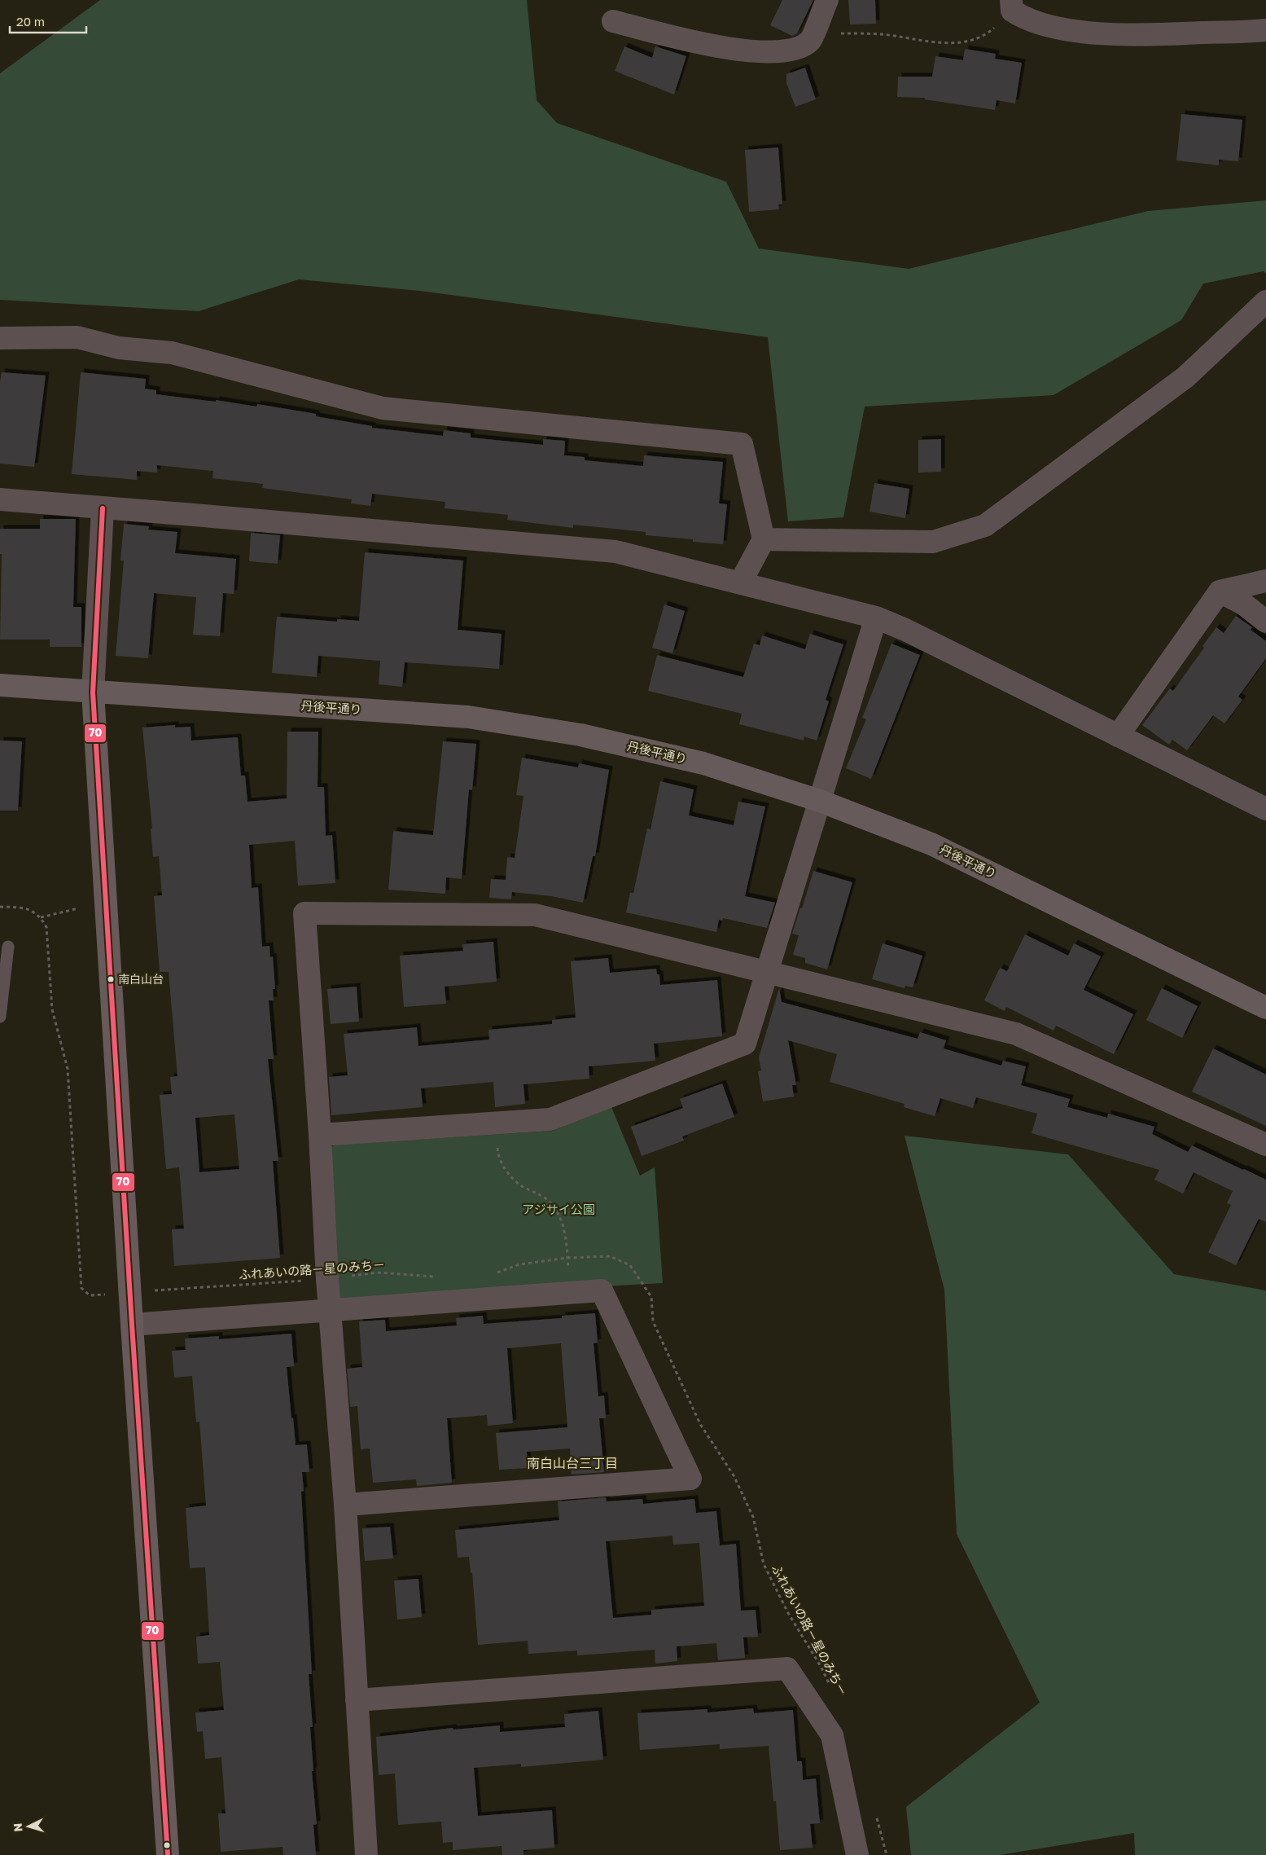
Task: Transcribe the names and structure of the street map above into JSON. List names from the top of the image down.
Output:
{
  "streets": {
    "street": ["丹後平通り"],
    "path": ["ふれあいの路－星のみち－"]
  },
  "districts": ["南白山台三丁目"],
  "parks": ["アジサイ公園"],
  "places": ["南白山台"],
  "lines": ["transit line 70"],
  "scale_bar": "20 m",
  "north": "left"
}
